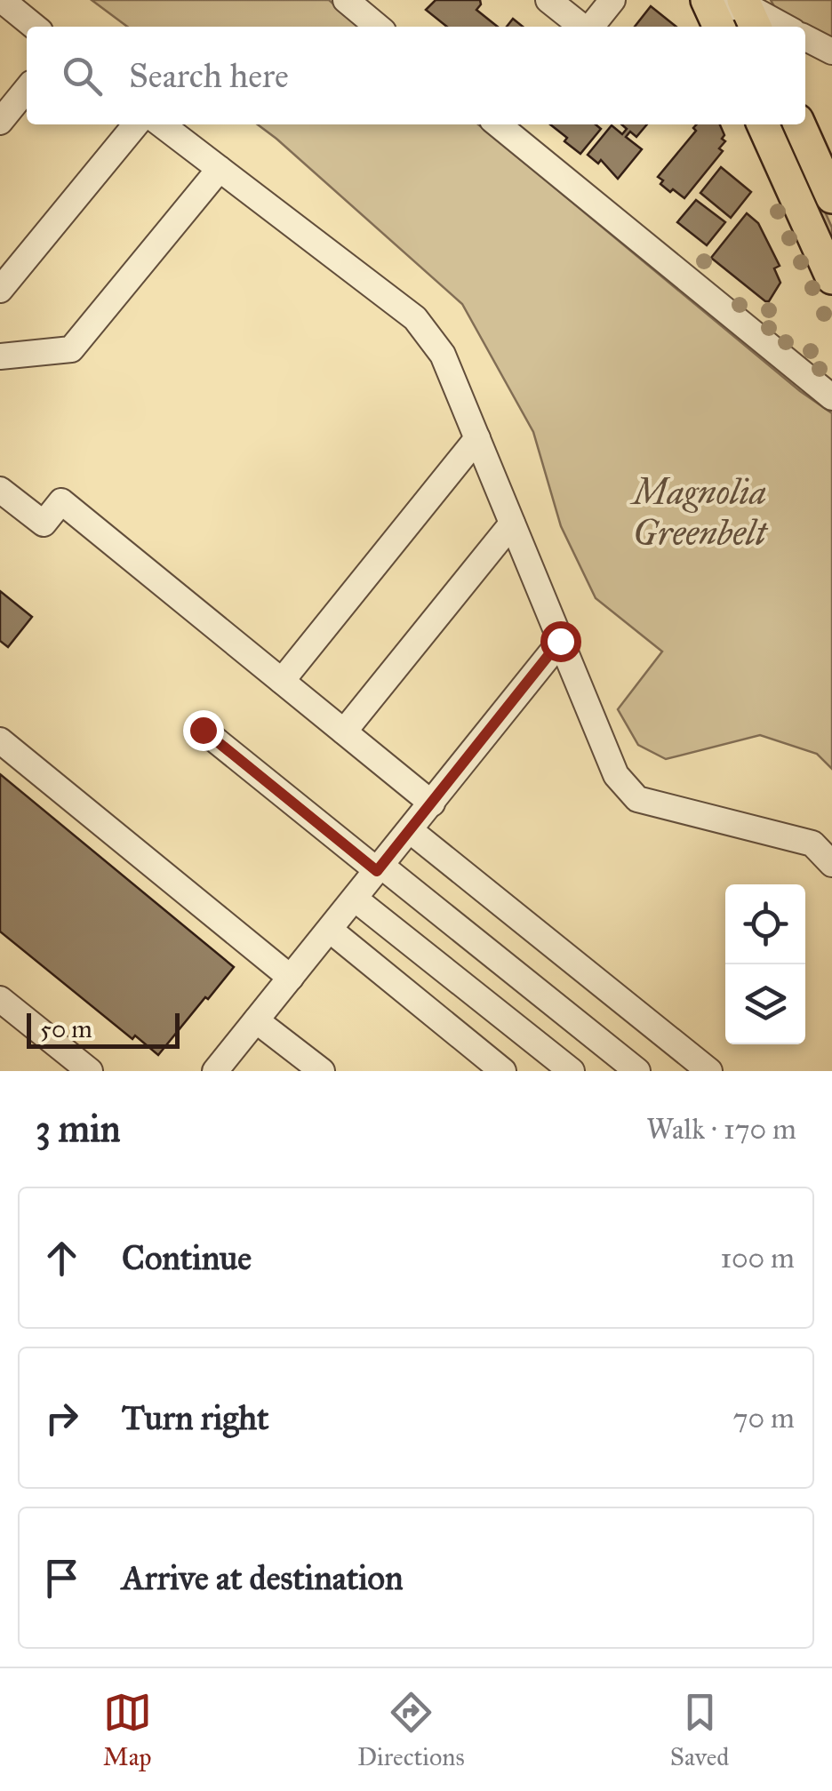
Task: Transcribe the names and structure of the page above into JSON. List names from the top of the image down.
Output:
{
  "parks": ["Magnolia Greenbelt"],
  "scale_bar": "50 m",
  "page": {
    "search": "Search here",
    "scale": "50 m",
    "heading": ["3 min", "Walk · 170 m"],
    "list": [
      ["Continue", "100 m"],
      ["Turn right", "70 m"],
      "Arrive at destination"
    ],
    "nav": ["Map", "Directions", "Saved"]
  }
}
